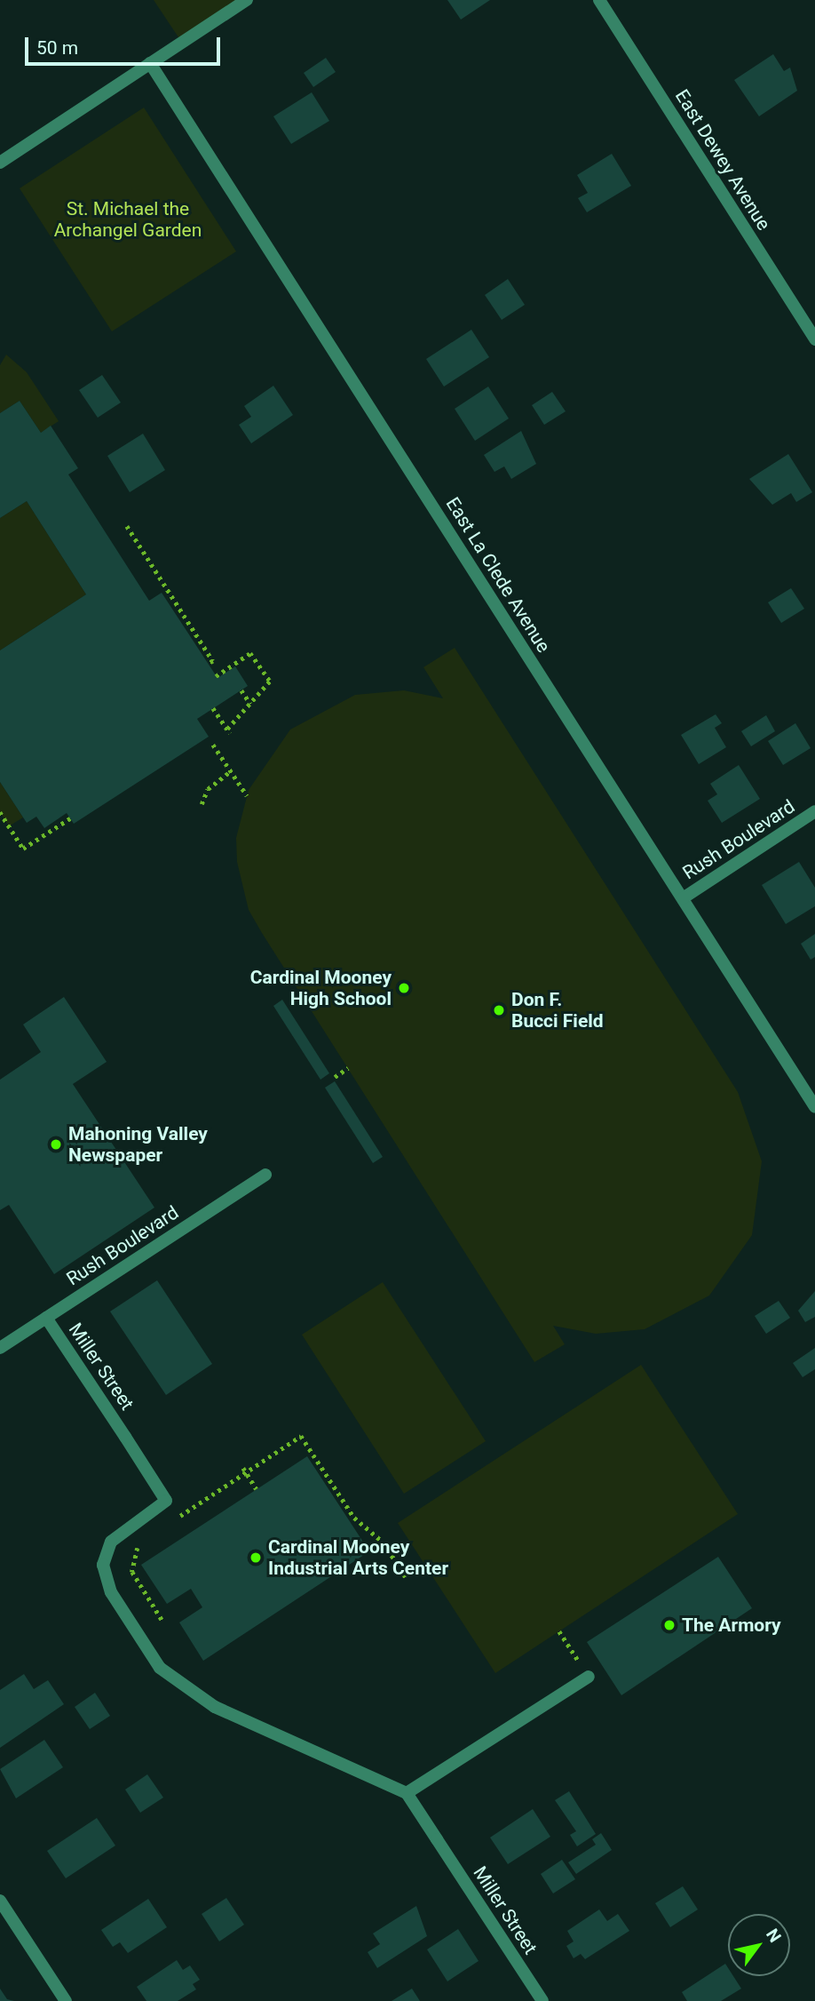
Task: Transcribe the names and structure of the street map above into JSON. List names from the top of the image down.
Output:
{
  "streets": {
    "street": [
      "East Dewey Avenue",
      "East La Clede Avenue",
      "Rush Boulevard",
      "Miller Street"
    ]
  },
  "crossings": [
    ["East La Clede Avenue", "Rush Boulevard"],
    ["Rush Boulevard", "Miller Street"]
  ],
  "parks": ["St. Michael the Archangel Garden"],
  "places": [
    "Cardinal Mooney High School",
    "Don F. Bucci Field",
    "Mahoning Valley Newspaper",
    "Cardinal Mooney Industrial Arts Center",
    "The Armory"
  ],
  "scale_bar": "50 m",
  "north": "top right"
}
